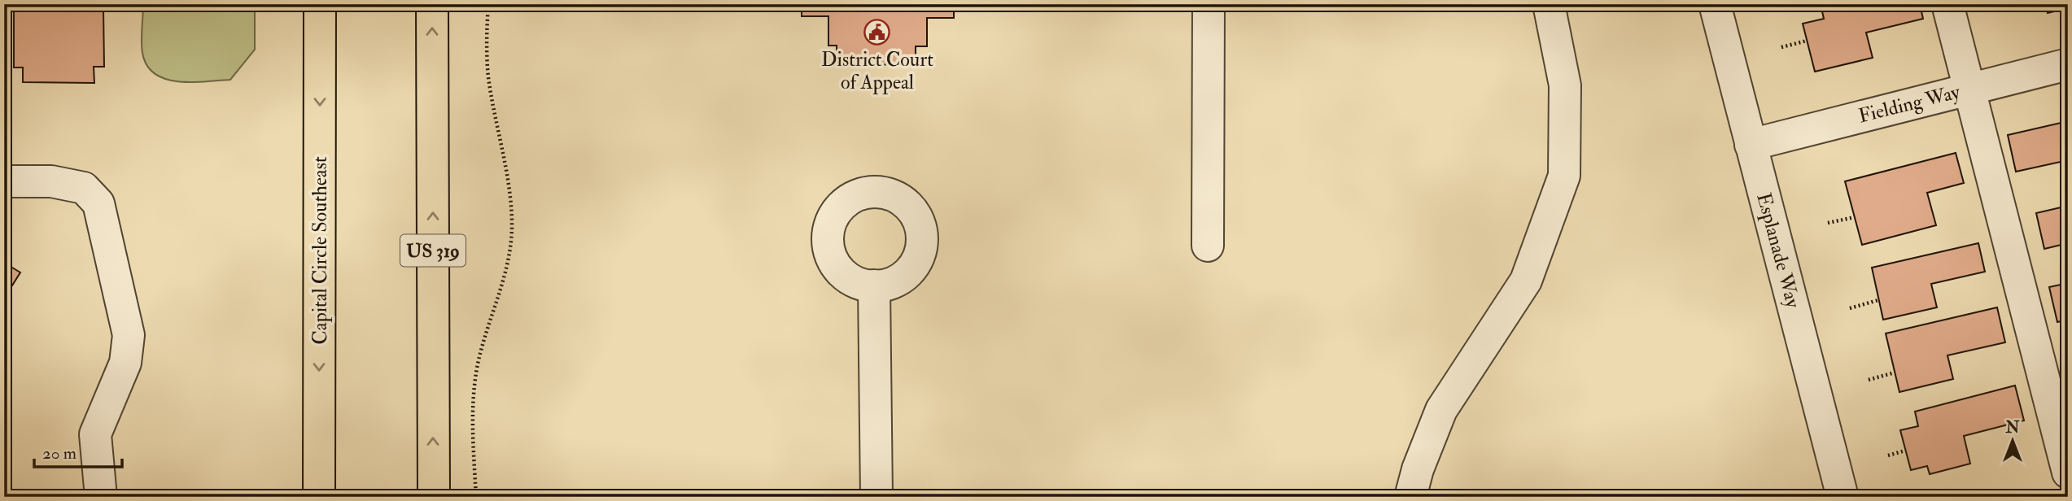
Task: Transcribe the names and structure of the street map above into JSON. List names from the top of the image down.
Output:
{
  "streets": {
    "main road": ["Capital Circle Southeast", "US 319"],
    "street": ["Fielding Way", "Esplanade Way"]
  },
  "crossings": [
    ["Fielding Way", "Esplanade Way"]
  ],
  "places": {
    "public building": ["District Court of Appeal"]
  },
  "scale_bar": "20 m",
  "north": "top"
}
